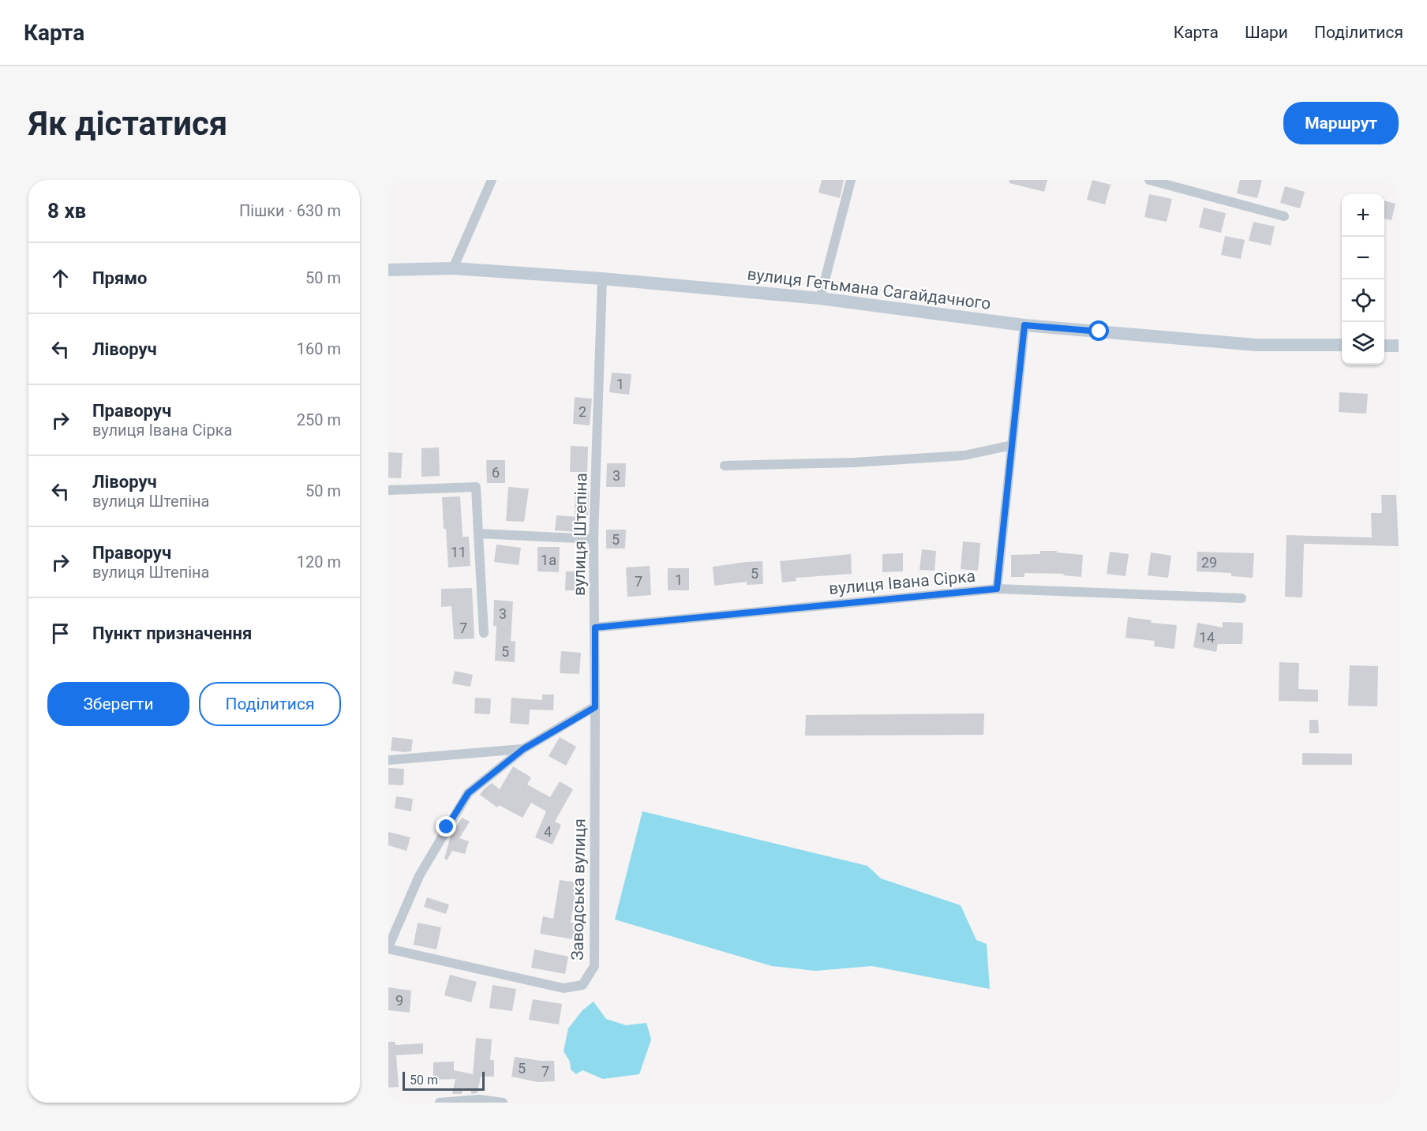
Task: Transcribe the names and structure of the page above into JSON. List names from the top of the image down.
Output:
{
  "streets": {
    "main road": ["вулиця Гетьмана Сагайдачного"],
    "street": ["вулиця Штепіна", "вулиця Івана Сірка", "Заводська вулиця"]
  },
  "crossings": [
    ["вулиця Гетьмана Сагайдачного", "вулиця Штепіна"],
    ["вулиця Штепіна", "вулиця Івана Сірка"],
    ["вулиця Штепіна", "Заводська вулиця"]
  ],
  "house_numbers": [
    "1",
    "2",
    "6",
    "3",
    "5",
    "11",
    "1а",
    "29",
    "5",
    "1",
    "7",
    "3",
    "7",
    "14",
    "5",
    "4",
    "9",
    "5",
    "7"
  ],
  "scale_bar": "50 m",
  "page": {
    "header": "Карта",
    "nav": ["Карта", "Шари", "Поділитися"],
    "buttons": [
      "Маршрут",
      ["Зберегти", "Поділитися"]
    ],
    "title": "Як дістатися",
    "heading": ["8 хв", "Пішки · 630 m"],
    "map_buttons": ["+", "−"],
    "list": [
      ["Прямо", "50 m"],
      ["Ліворуч", "160 m"],
      ["Праворуч", "вулиця Івана Сірка", "250 m"],
      ["Ліворуч", "вулиця Штепіна", "50 m"],
      ["Праворуч", "вулиця Штепіна", "120 m"],
      "Пункт призначення"
    ],
    "scale": "50 m"
  }
}
